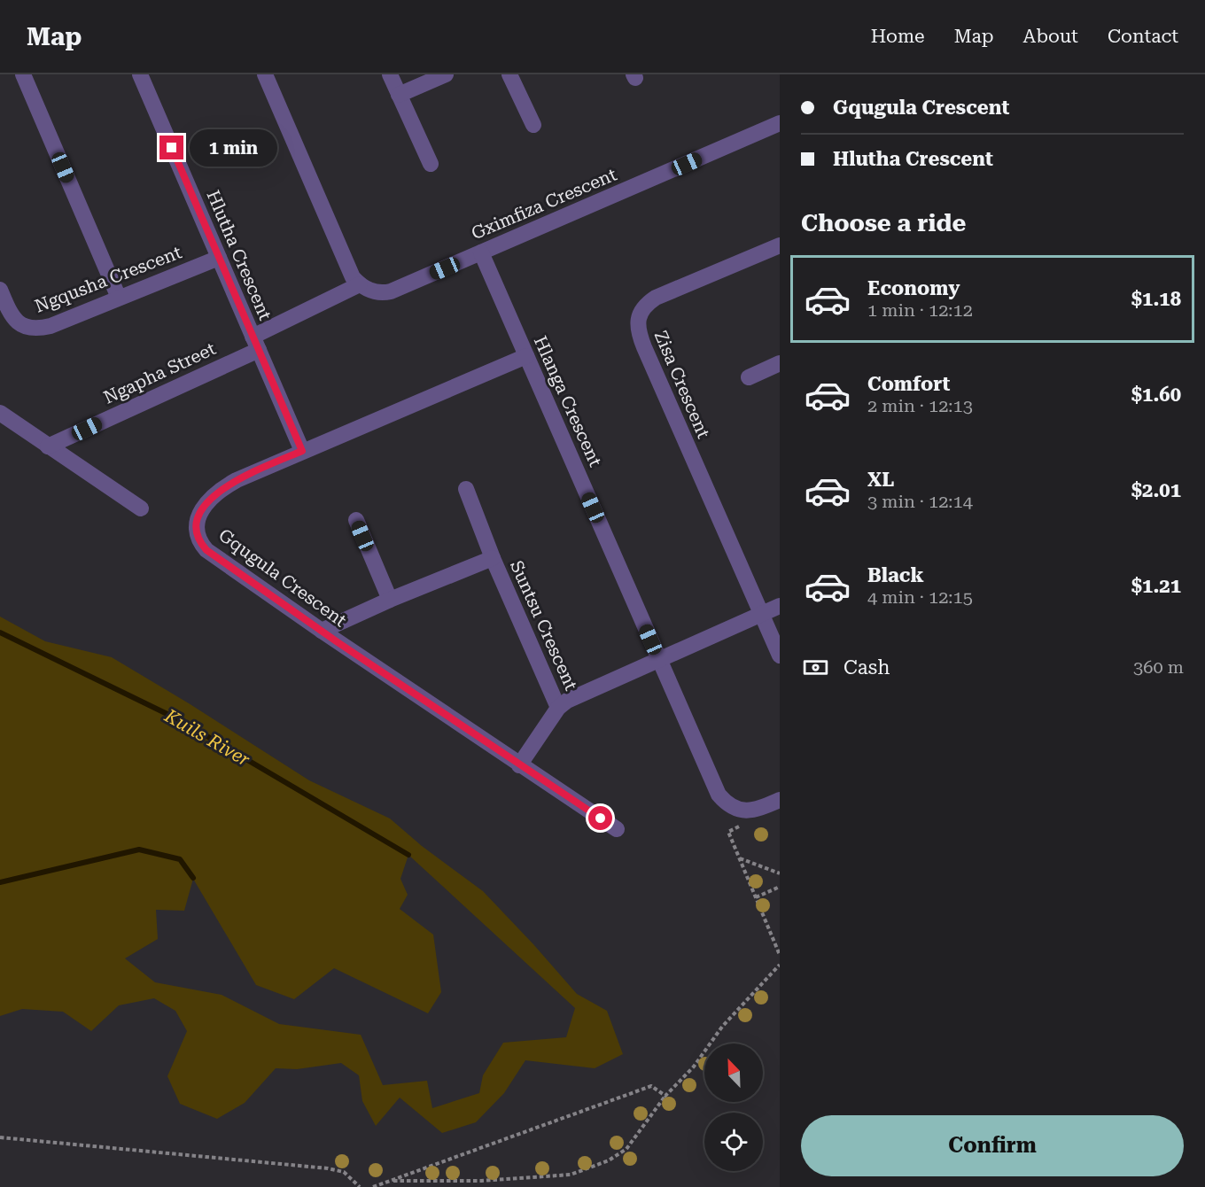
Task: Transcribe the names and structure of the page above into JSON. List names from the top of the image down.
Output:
{
  "streets": {
    "street": [
      "Gximfiza Crescent",
      "Hlutha Crescent",
      "Ngqusha Crescent",
      "Ngapha Street",
      "Zisa Crescent",
      "Hlanga Crescent",
      "Gqugula Crescent",
      "Suntsu Crescent"
    ]
  },
  "crossings": [
    ["Gximfiza Crescent", "Ngapha Street"],
    ["Gximfiza Crescent", "Hlanga Crescent"],
    ["Hlutha Crescent", "Ngqusha Crescent"],
    ["Hlutha Crescent", "Ngapha Street"],
    ["Hlutha Crescent", "Gqugula Crescent"],
    ["Hlanga Crescent", "Gqugula Crescent"],
    ["Gqugula Crescent", "Suntsu Crescent"]
  ],
  "water": ["Kuils River"],
  "north": "top left",
  "page": {
    "header": "Map",
    "nav": [
      "Home",
      "Map",
      "About",
      "Contact"
    ],
    "banner": ["Gqugula Crescent", "Hlutha Crescent"],
    "bubble": "1 min",
    "heading": "Choose a ride",
    "list": [
      {
        "name": "Economy",
        "note": "1 min · 12:12",
        "value": "$1.18"
      },
      {
        "name": "Comfort",
        "note": "2 min · 12:13",
        "value": "$1.60"
      },
      {
        "name": "XL",
        "note": "3 min · 12:14",
        "value": "$2.01"
      },
      {
        "name": "Black",
        "note": "4 min · 12:15",
        "value": "$1.21"
      }
    ],
    "pay": ["Cash", "360 m"],
    "buttons": "Confirm"
  }
}
